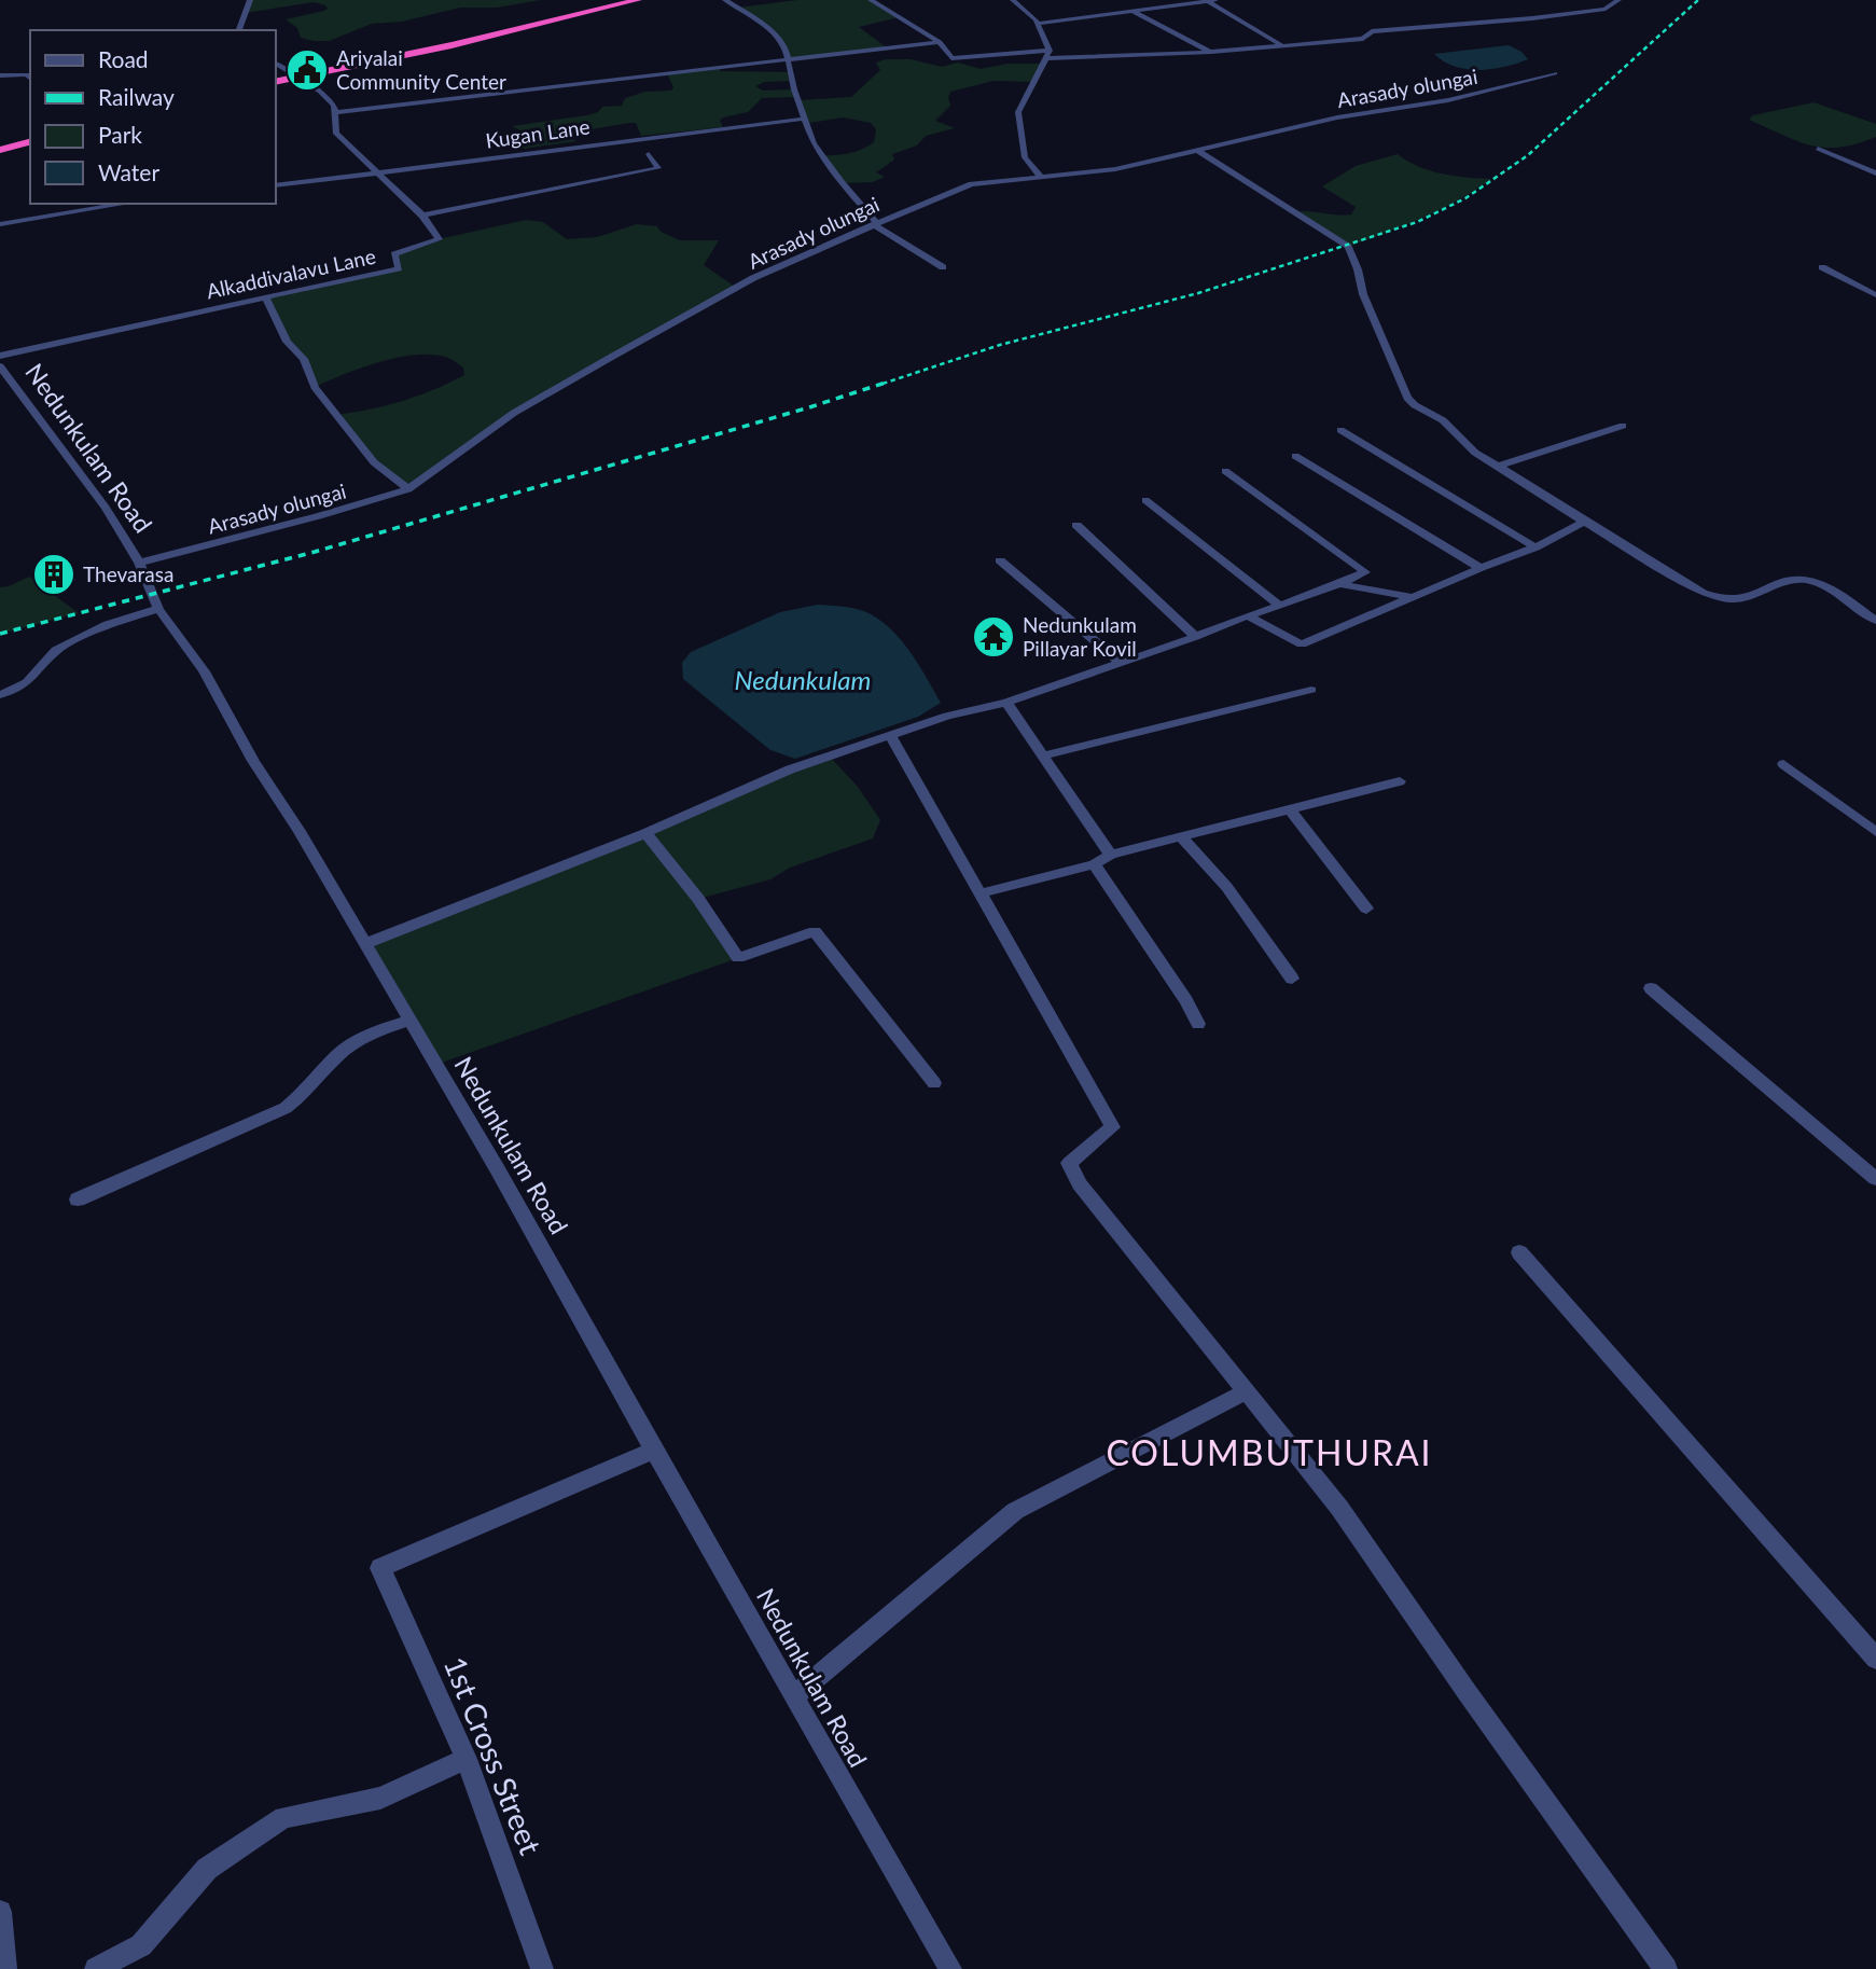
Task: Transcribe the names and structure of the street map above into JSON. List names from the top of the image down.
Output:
{
  "streets": {
    "street": [
      "Arasady olungai",
      "Kugan Lane",
      "Alkaddivalavu Lane",
      "Nedunkulam Road",
      "1st Cross Street"
    ]
  },
  "crossings": [
    ["Arasady olungai", "Nedunkulam Road"],
    ["Kugan Lane", "Alkaddivalavu Lane"],
    ["Nedunkulam Road", "1st Cross Street"]
  ],
  "districts": ["COLUMBUTHURAI"],
  "water": ["Nedunkulam"],
  "places": {
    "public building": ["Ariyalai Community Center"],
    "building": ["Thevarasa"],
    "temple": ["Nedunkulam Pillayar Kovil"]
  },
  "legend": [
    "Road",
    "Railway",
    "Park",
    "Water"
  ]
}
